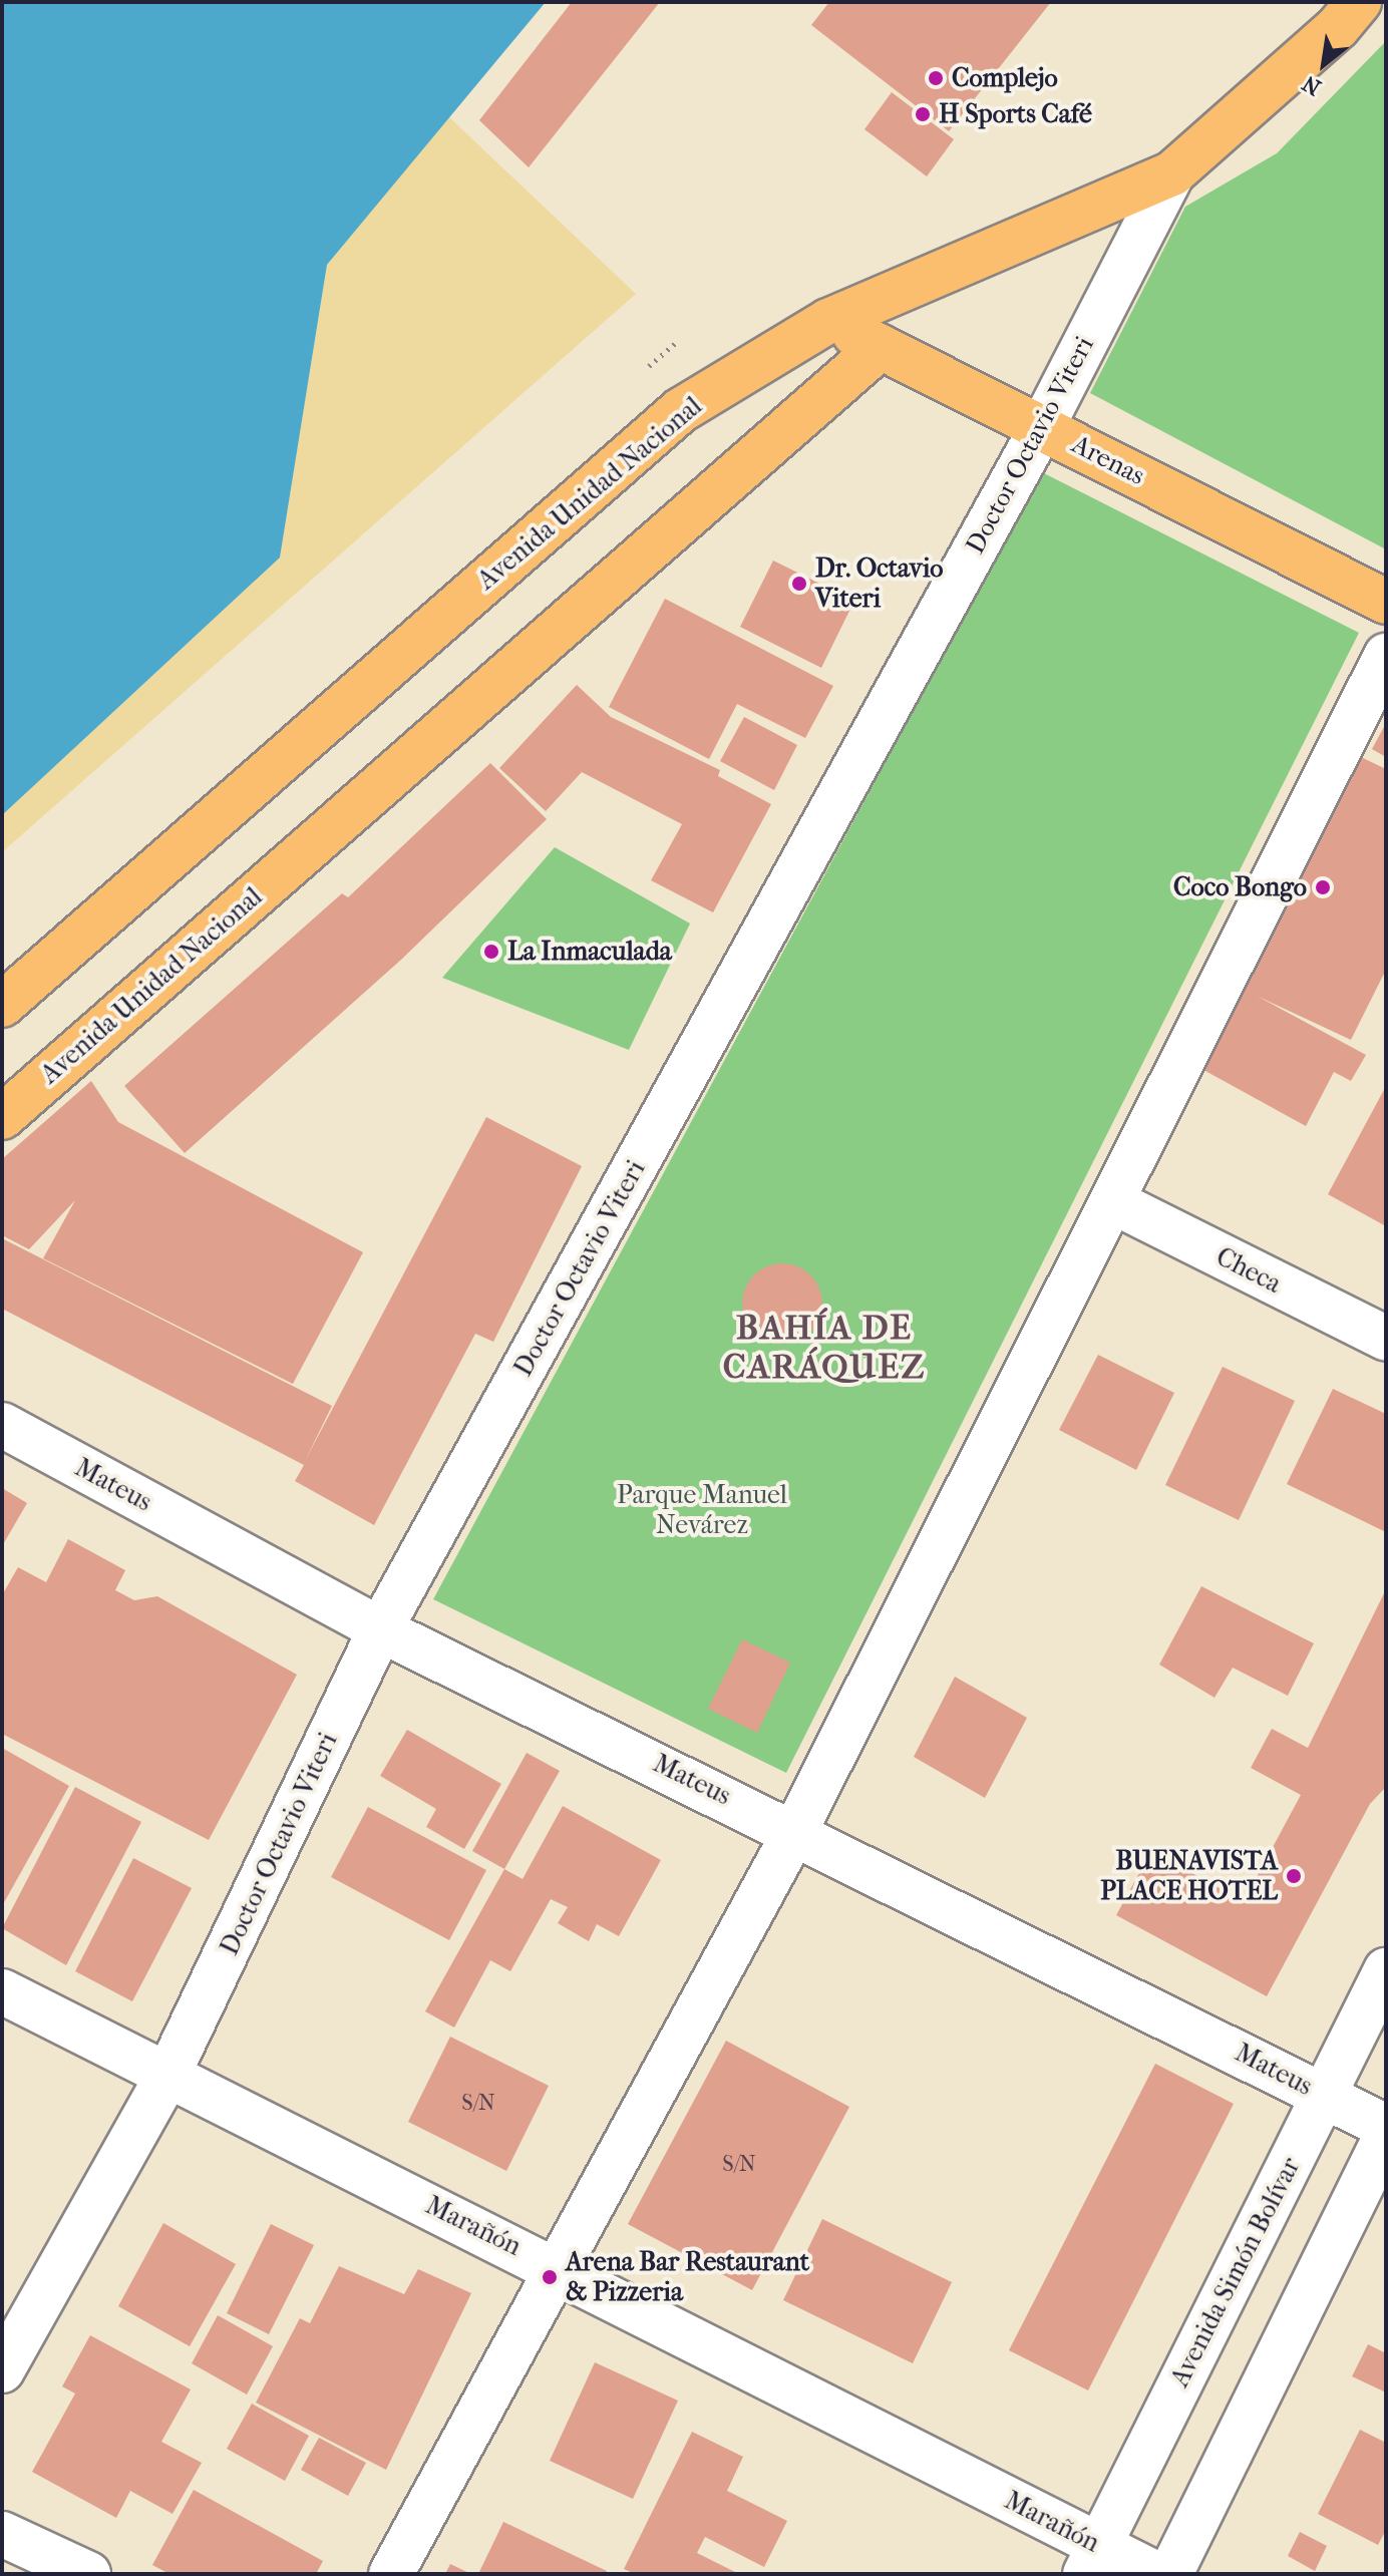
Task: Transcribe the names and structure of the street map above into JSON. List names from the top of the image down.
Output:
{
  "streets": {
    "main road": ["Arenas", "Avenida Unidad Nacional"],
    "street": [
      "Doctor Octavio Viteri",
      "Checa",
      "Mateus",
      "Marañón",
      "Avenida Simón Bolívar"
    ]
  },
  "crossings": [
    ["Doctor Octavio Viteri", "Arenas"],
    ["Doctor Octavio Viteri", "Avenida Unidad Nacional"],
    ["Doctor Octavio Viteri", "Mateus"],
    ["Doctor Octavio Viteri", "Marañón"],
    ["Arenas", "Avenida Unidad Nacional"],
    ["Mateus", "Avenida Simón Bolívar"],
    ["Marañón", "Avenida Simón Bolívar"]
  ],
  "districts": ["BAHÍA DE CARÁQUEZ"],
  "parks": ["Parque Manuel Nevárez"],
  "places": [
    "Complejo",
    "H Sports Café",
    "Dr. Octavio Viteri",
    "Coco Bongo",
    "La Inmaculada",
    "BUENAVISTA PLACE HOTEL",
    "Arena Bar Restaurant & Pizzeria"
  ],
  "house_numbers": ["S/N", "S/N"],
  "north": "bottom left"
}
